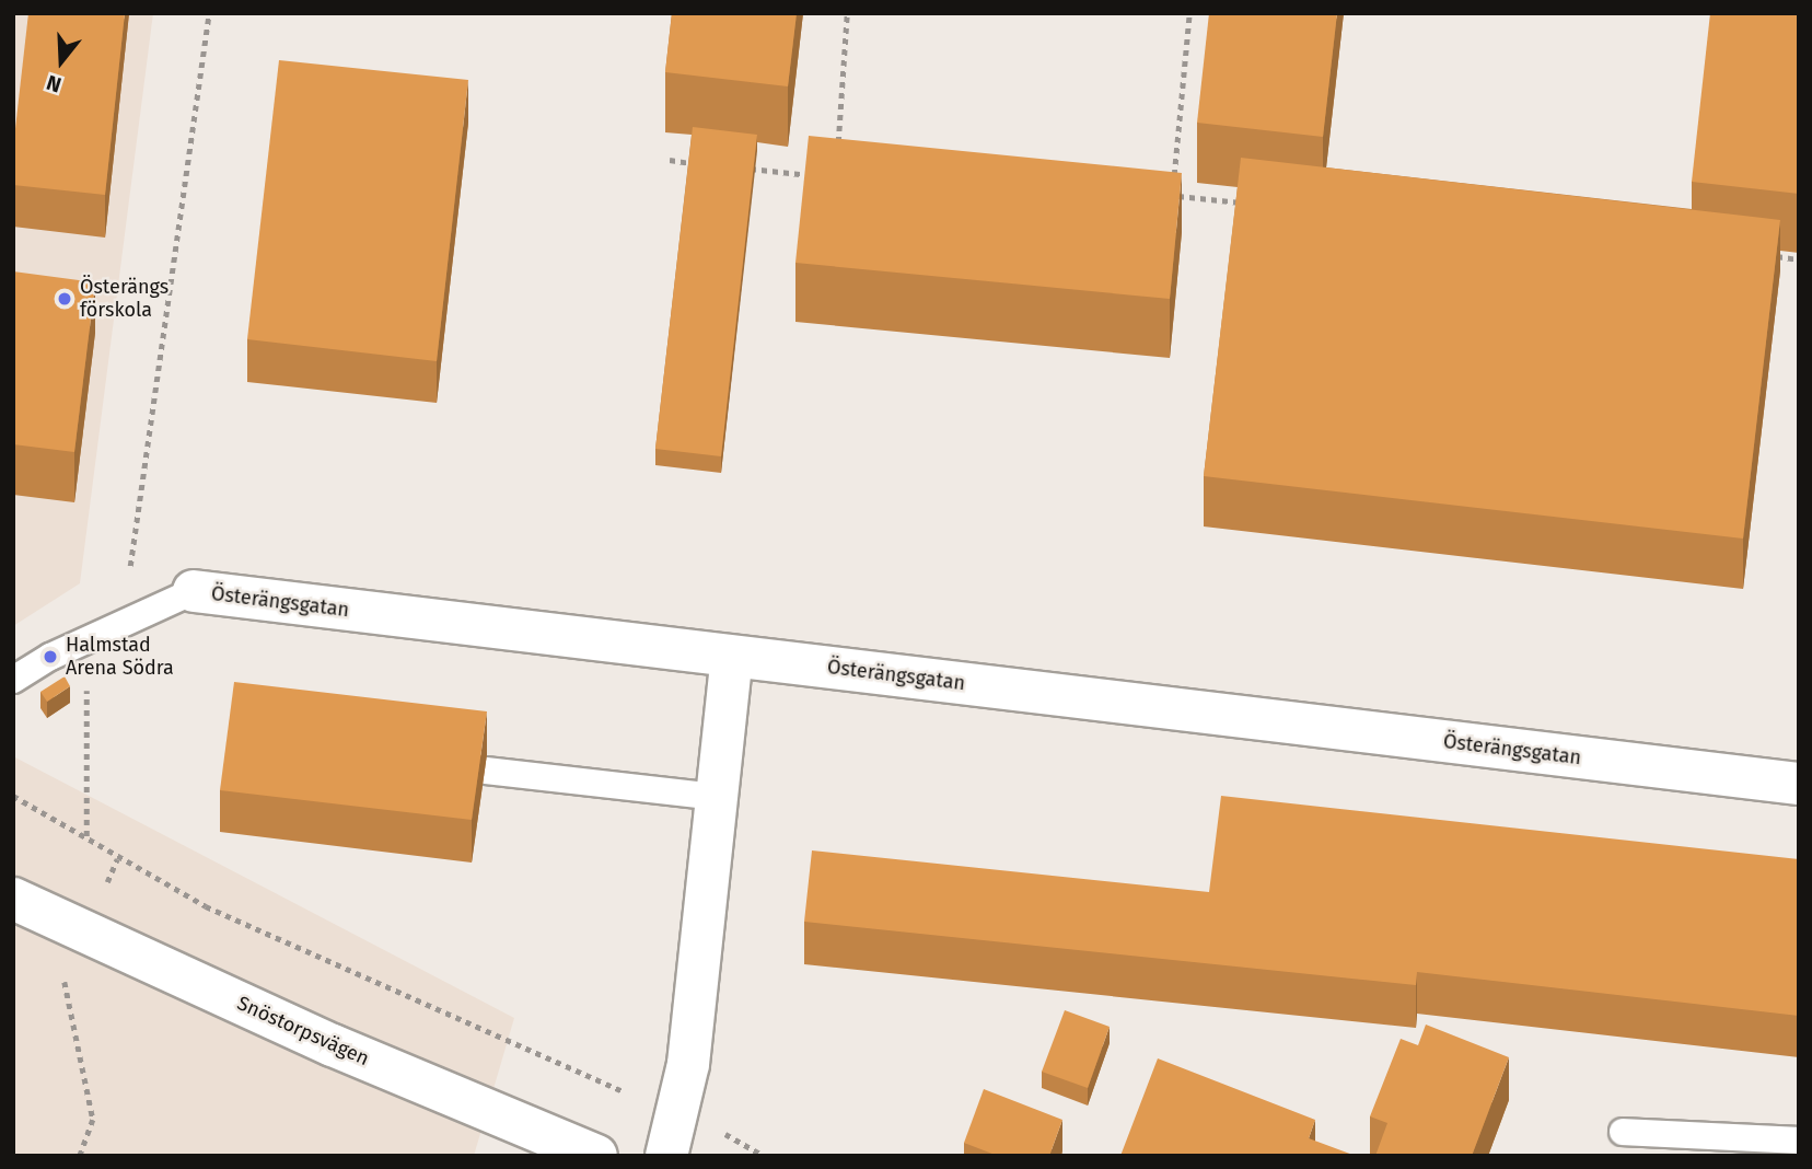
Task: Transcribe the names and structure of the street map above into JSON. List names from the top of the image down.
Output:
{
  "streets": {
    "street": ["Österängsgatan", "Snöstorpsvägen"]
  },
  "places": ["Österängs förskola", "Halmstad Arena Södra"],
  "north": "bottom"
}
